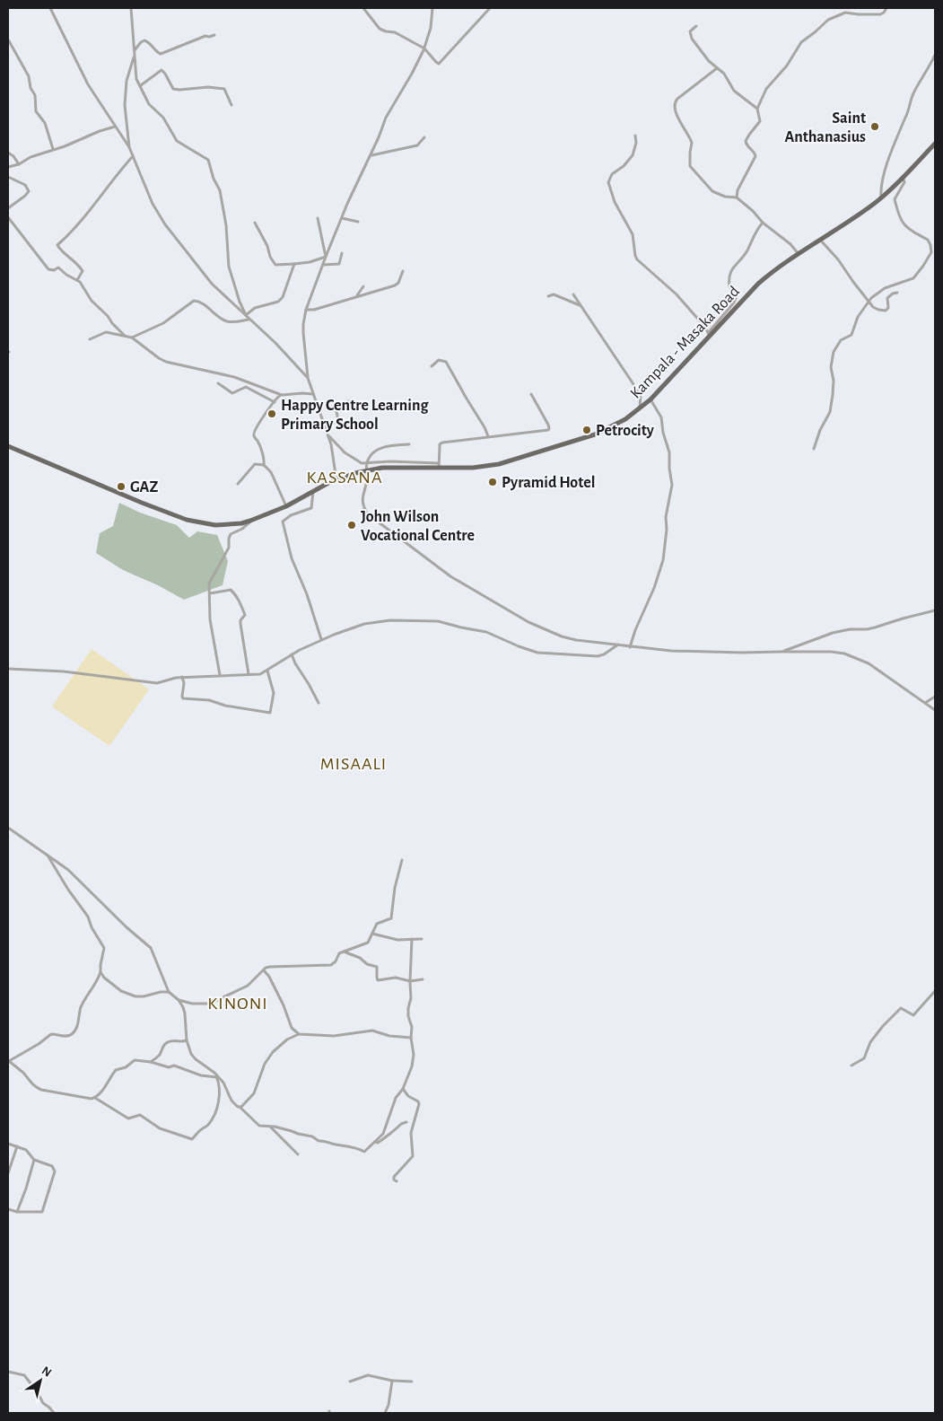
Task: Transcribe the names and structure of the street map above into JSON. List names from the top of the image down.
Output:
{
  "streets": {
    "main road": ["Kampala - Masaka Road"]
  },
  "districts": ["KASSANA", "MISAALI", "KINONI"],
  "places": [
    "Saint Anthanasius",
    "Happy Centre Learning Primary School",
    "Petrocity",
    "Pyramid Hotel",
    "GAZ",
    "John Wilson Vocational Centre"
  ],
  "north": "top right"
}
